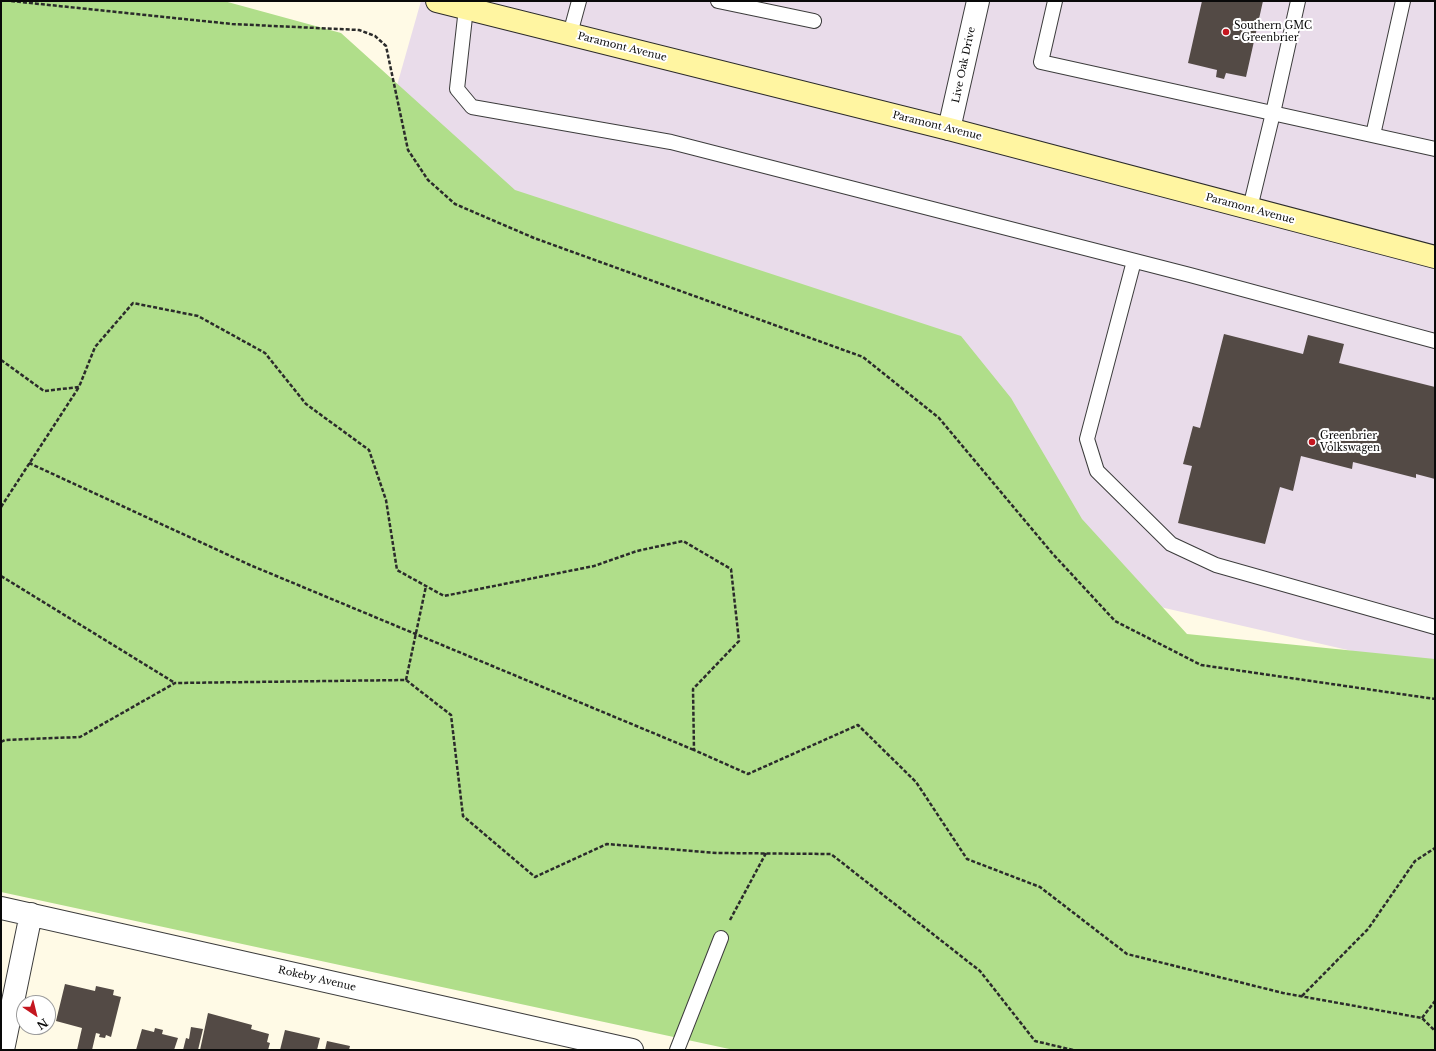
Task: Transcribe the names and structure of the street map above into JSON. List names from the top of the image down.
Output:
{
  "streets": {
    "street": ["Paramont Avenue", "Live Oak Drive", "Rokeby Avenue"]
  },
  "crossings": [
    ["Paramont Avenue", "Live Oak Drive"]
  ],
  "places": ["Southern GMC - Greenbrier", "Greenbrier Volkswagen"],
  "north": "bottom right"
}
